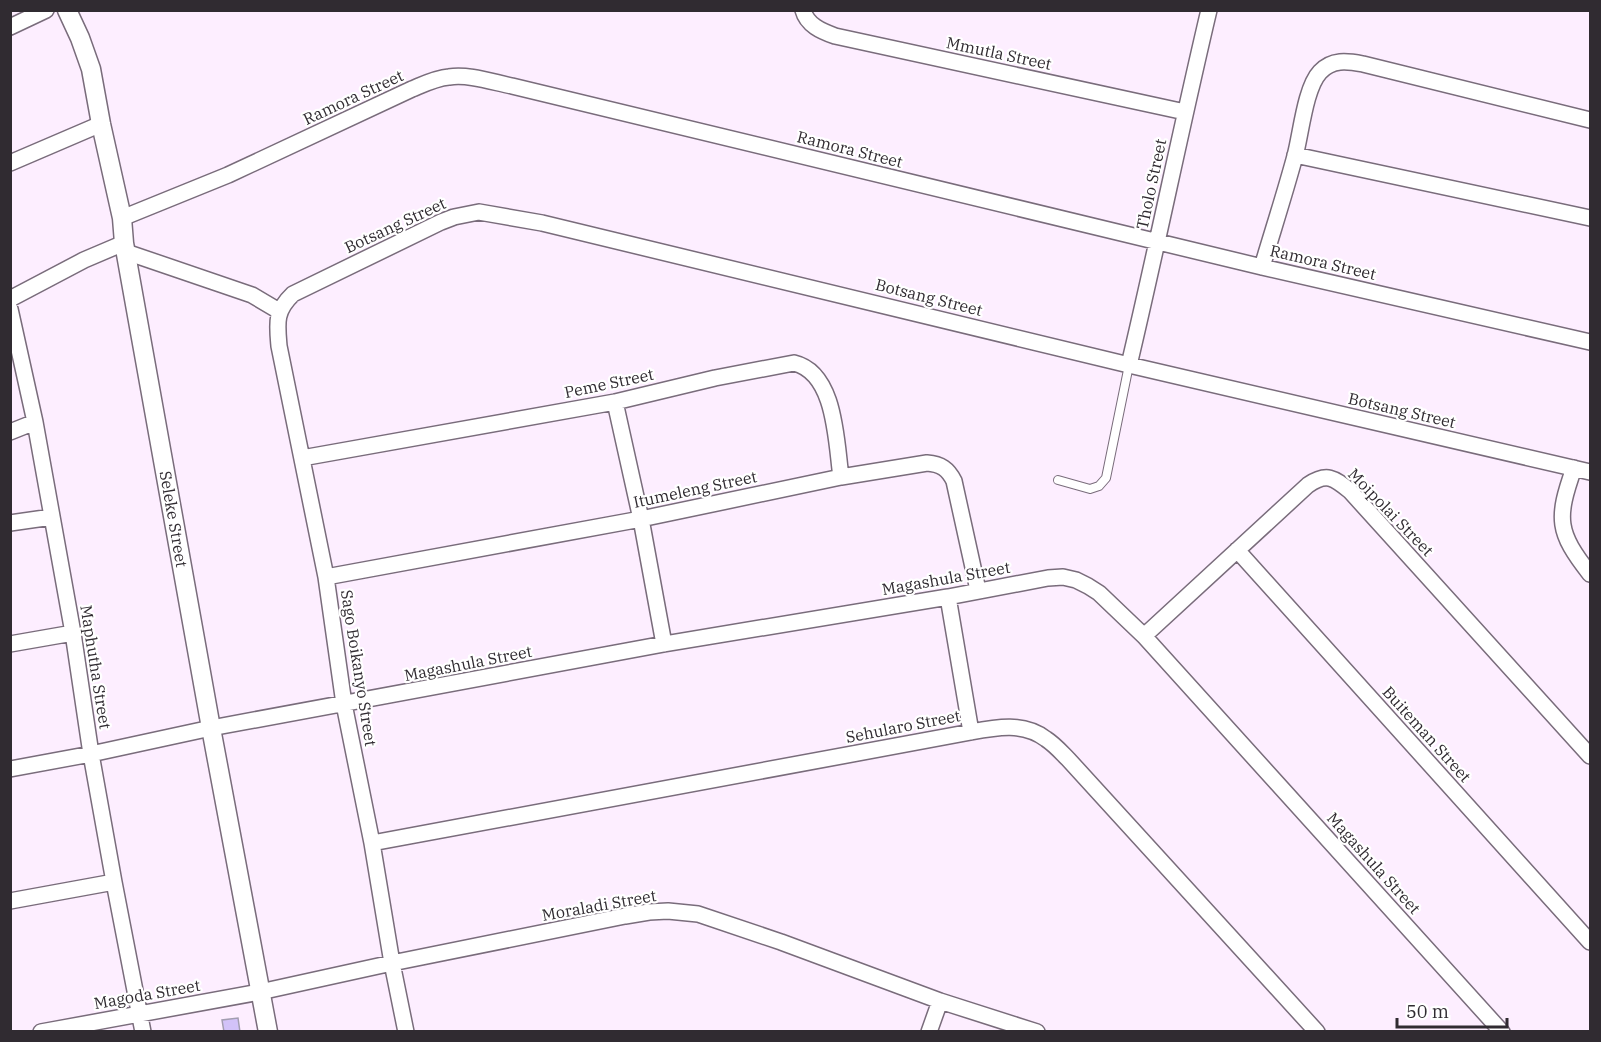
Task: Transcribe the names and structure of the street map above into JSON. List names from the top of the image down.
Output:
{
  "streets": {
    "street": [
      "Mmutla Street",
      "Ramora Street",
      "Tholo Street",
      "Botsang Street",
      "Peme Street",
      "Itumeleng Street",
      "Moipolai Street",
      "Seleke Street",
      "Magashula Street",
      "Maphutha Street",
      "Sago Boikanyo Street",
      "Sehularo Street",
      "Buiteman Street",
      "Moraladi Street",
      "Magoda Street"
    ]
  },
  "crossings": [
    ["Mmutla Street", "Tholo Street"],
    ["Ramora Street", "Tholo Street"],
    ["Ramora Street", "Seleke Street"],
    ["Tholo Street", "Botsang Street"],
    ["Botsang Street", "Sago Boikanyo Street"],
    ["Peme Street", "Itumeleng Street"],
    ["Peme Street", "Sago Boikanyo Street"],
    ["Itumeleng Street", "Magashula Street"],
    ["Itumeleng Street", "Sago Boikanyo Street"],
    ["Moipolai Street", "Magashula Street"],
    ["Moipolai Street", "Buiteman Street"],
    ["Seleke Street", "Magashula Street"],
    ["Seleke Street", "Moraladi Street"],
    ["Seleke Street", "Magoda Street"],
    ["Magashula Street", "Maphutha Street"],
    ["Magashula Street", "Sago Boikanyo Street"],
    ["Maphutha Street", "Magoda Street"],
    ["Sago Boikanyo Street", "Sehularo Street"],
    ["Sago Boikanyo Street", "Moraladi Street"],
    ["Moraladi Street", "Magoda Street"]
  ],
  "scale_bar": "50 m"
}
